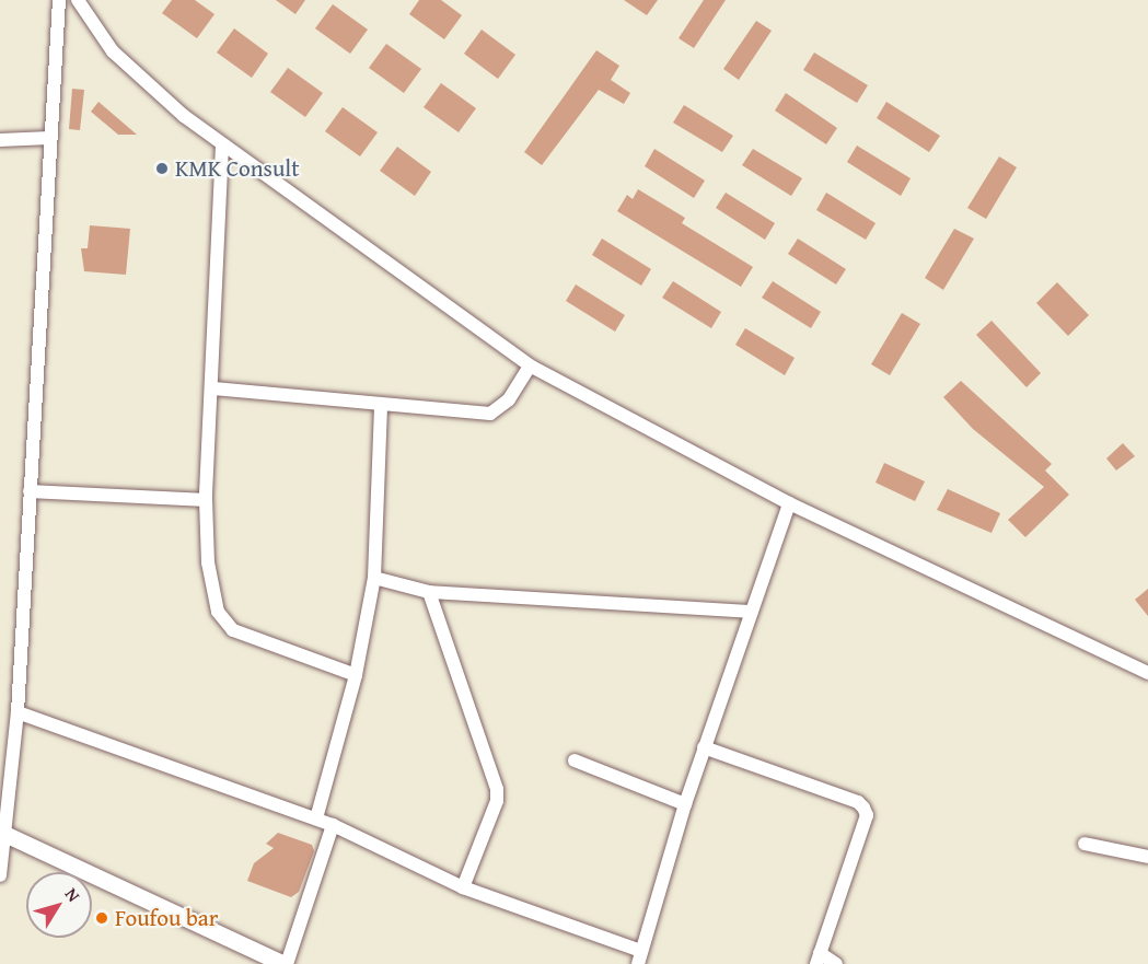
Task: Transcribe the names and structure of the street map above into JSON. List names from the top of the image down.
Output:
{
  "places": ["KMK Consult", "Foufou bar"],
  "north": "top right"
}
